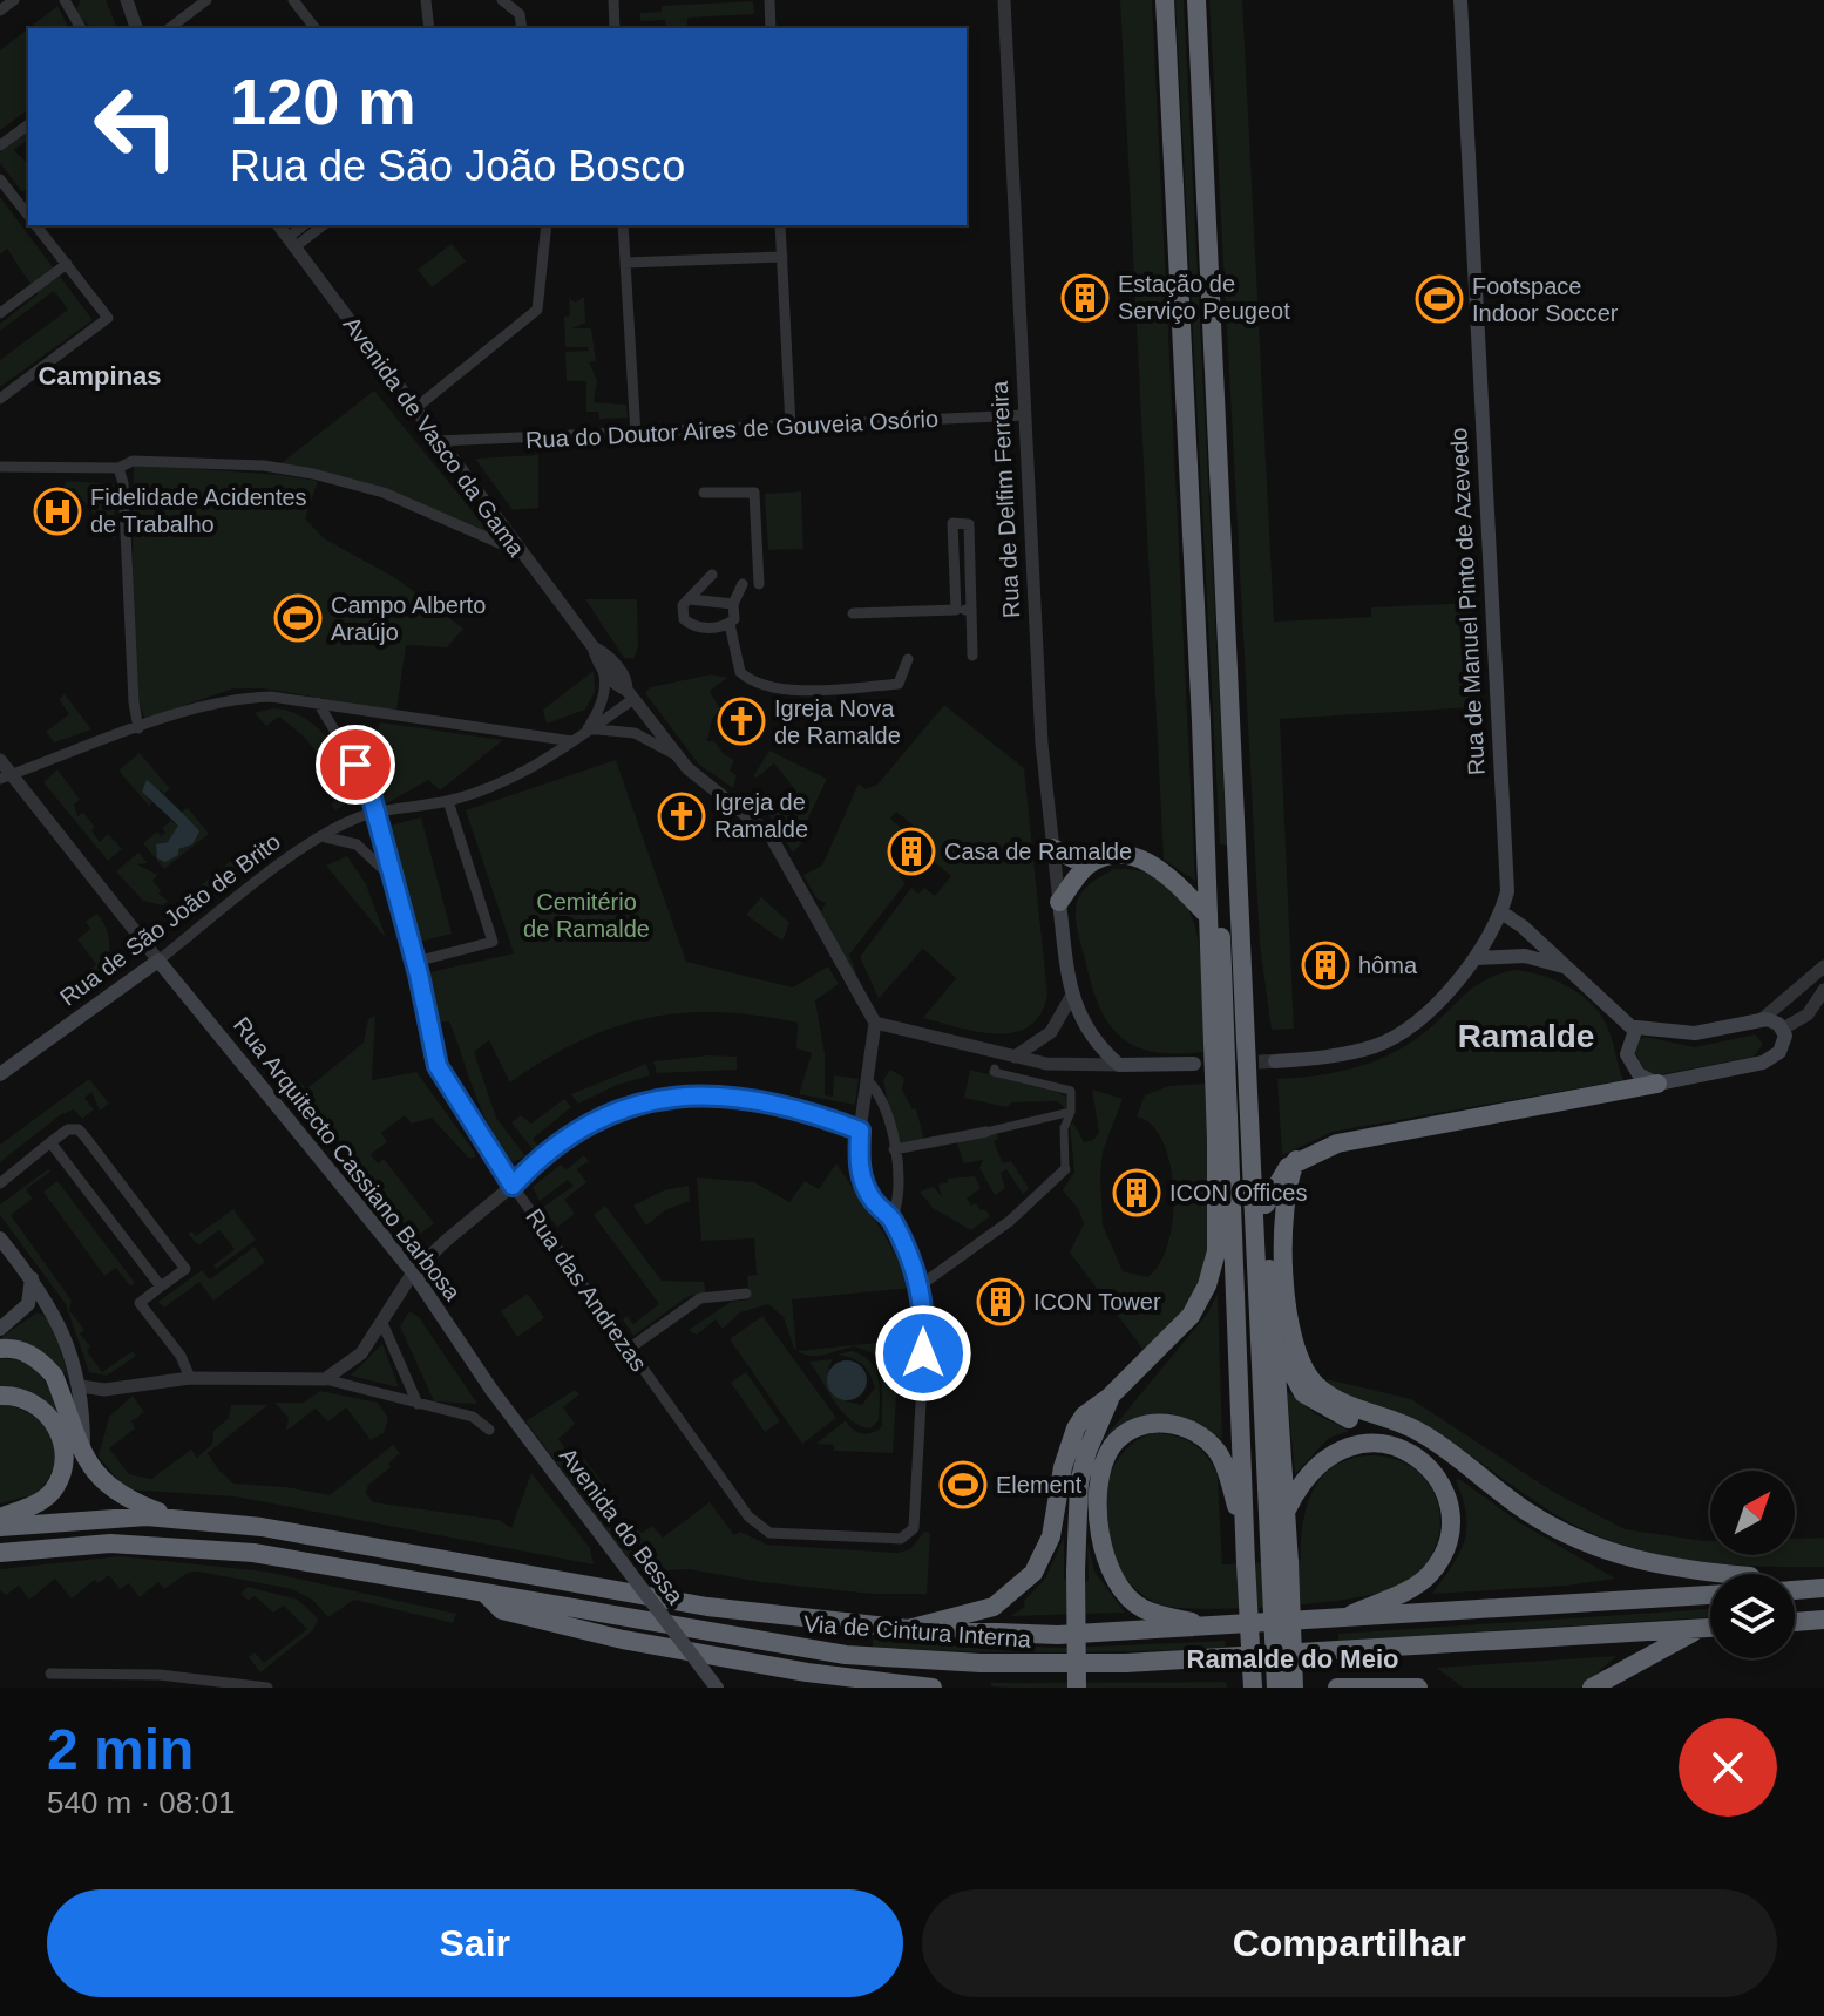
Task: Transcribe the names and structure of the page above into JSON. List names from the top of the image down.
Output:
{
  "streets": {
    "highway": ["Via de Cintura Interna"],
    "main road": [
      "Rua de Delfim Ferreira",
      "Rua de Manuel Pinto de Azevedo",
      "Rua de São João de Brito",
      "Rua Arquitecto Cassiano Barbosa",
      "Avenida do Bessa"
    ],
    "street": ["Rua do Doutor Aires de Gouveia Osório", "Avenida de Vasco da Gama", "Rua das Andrezas"]
  },
  "crossings": [
    ["Rua do Doutor Aires de Gouveia Osório", "Avenida de Vasco da Gama"],
    ["Rua do Doutor Aires de Gouveia Osório", "Rua de Delfim Ferreira"],
    ["Avenida de Vasco da Gama", "Rua de São João de Brito"],
    ["Rua de São João de Brito", "Rua Arquitecto Cassiano Barbosa"],
    ["Rua de São João de Brito", "Rua das Andrezas"],
    ["Rua Arquitecto Cassiano Barbosa", "Avenida do Bessa"]
  ],
  "districts": ["Campinas", "Ramalde", "Ramalde do Meio"],
  "parks": ["Cemitério de Ramalde"],
  "places": {
    "building": [
      "Estação de Serviço Peugeot",
      "Casa de Ramalde",
      "hôma",
      "ICON Offices",
      "ICON Tower"
    ],
    "sports": ["Footspace Indoor Soccer", "Campo Alberto Araújo", "Element"],
    "hospital": ["Fidelidade Acidentes de Trabalho"],
    "church": ["Igreja Nova de Ramalde", "Igreja de Ramalde"]
  },
  "north": "top right",
  "page": {
    "turn": ["120 m", "Rua de São João Bosco"],
    "heading": ["2 min", "540 m · 08:01"],
    "buttons": ["Sair", "Compartilhar"]
  }
}
